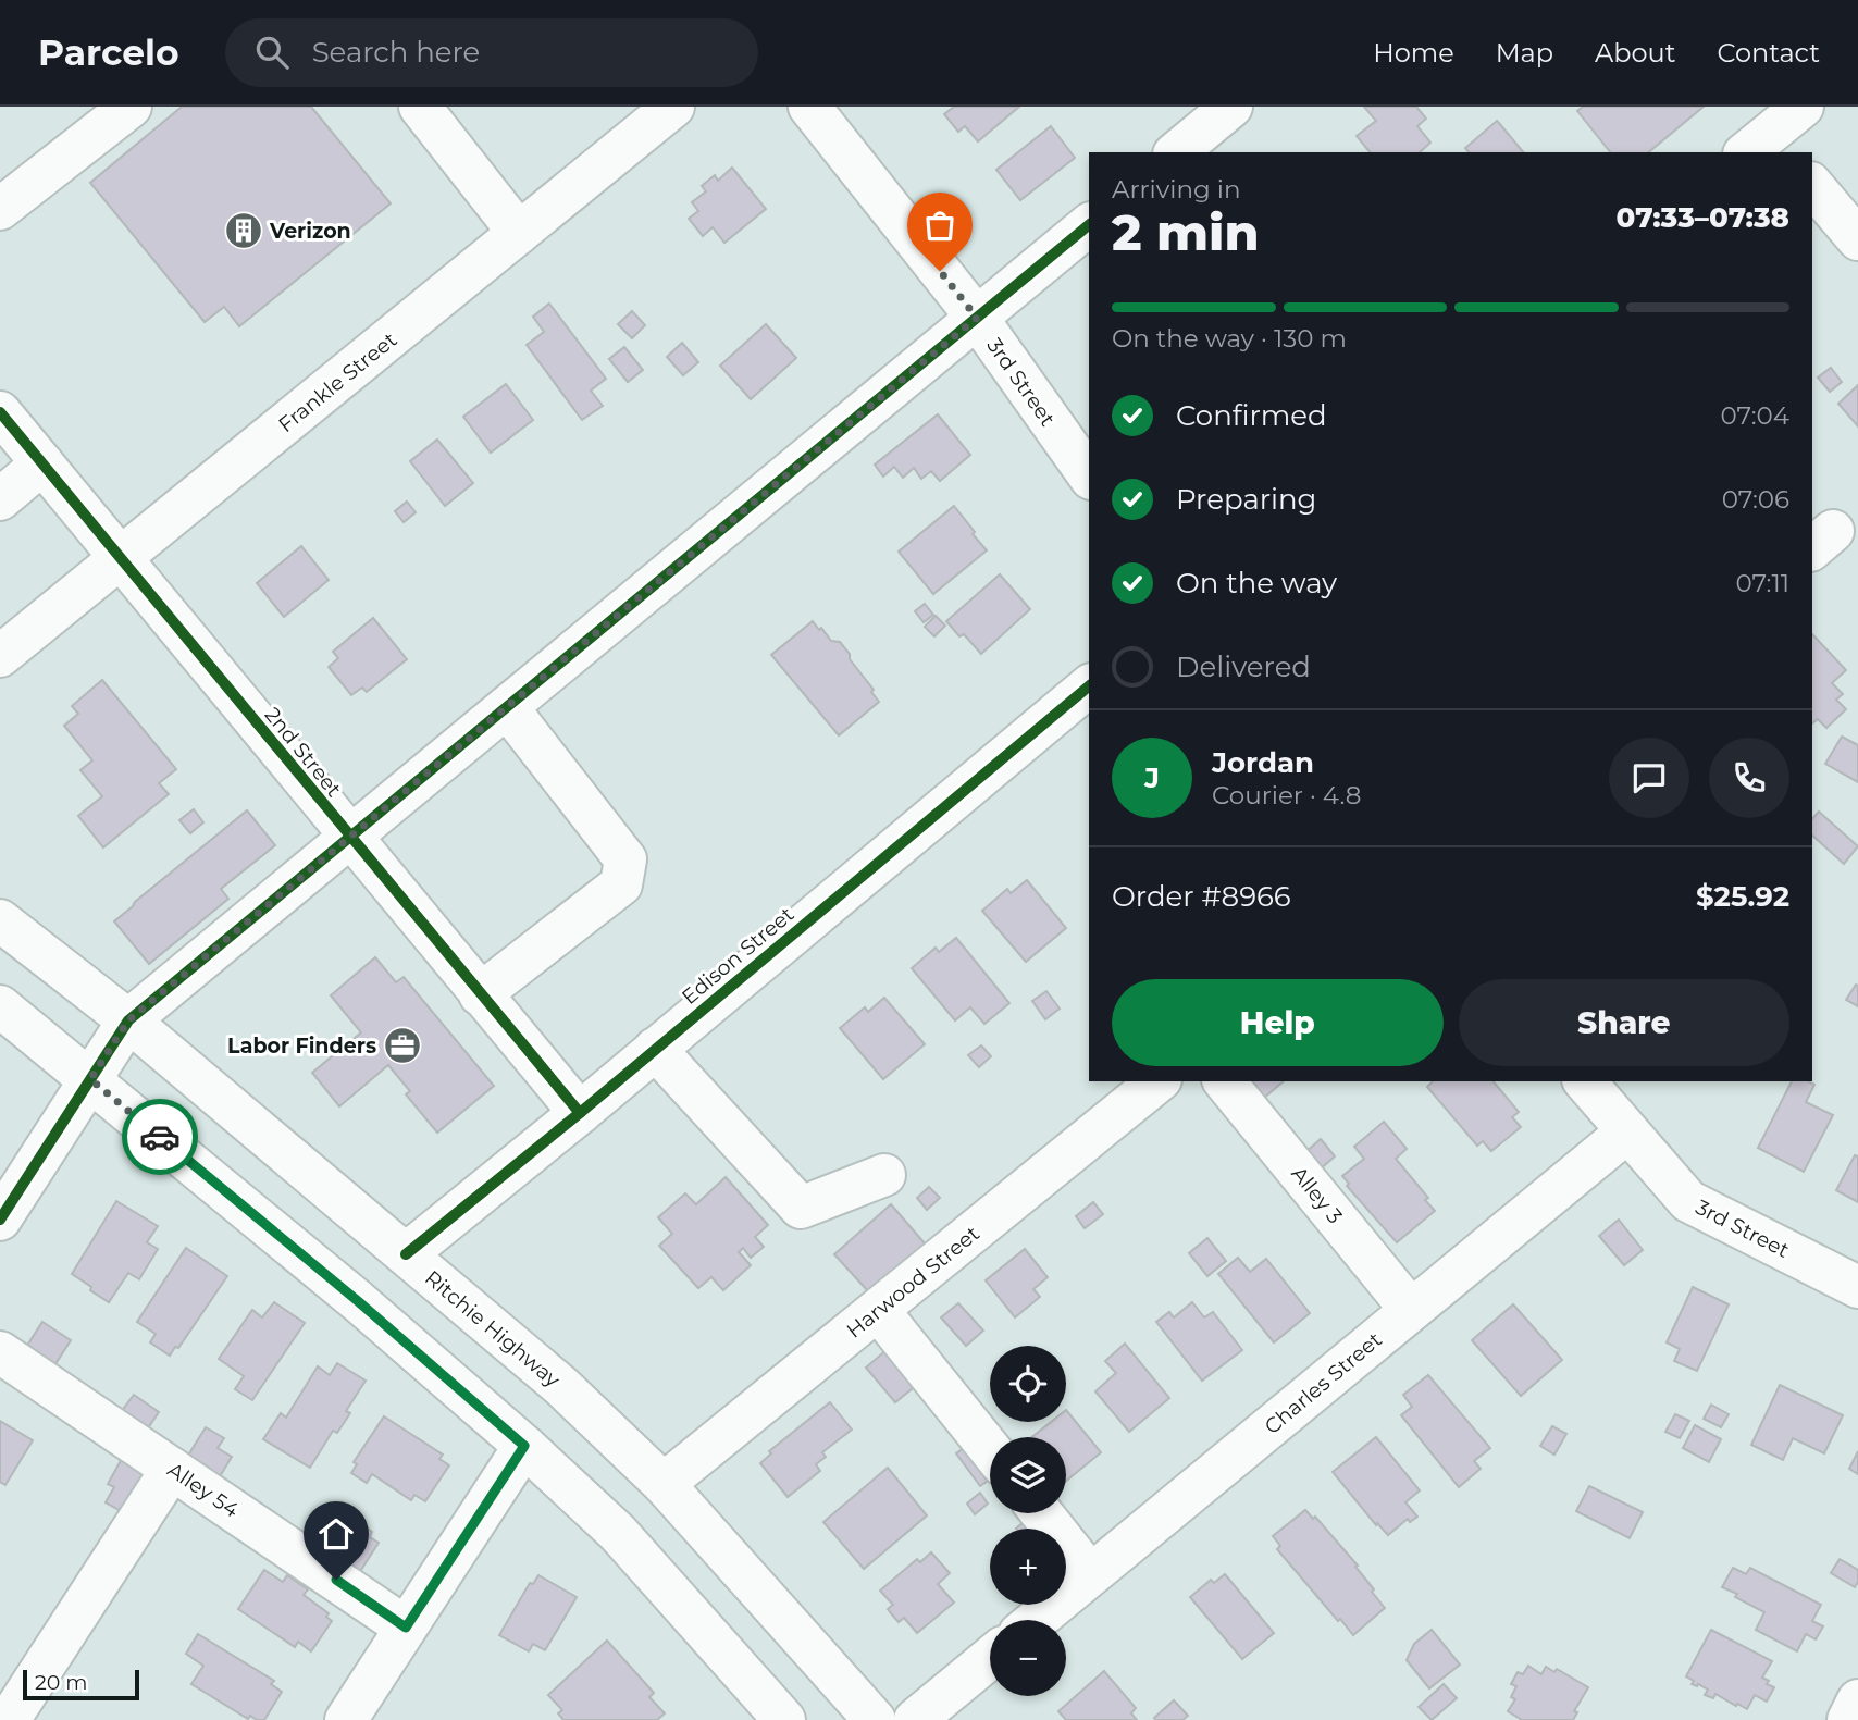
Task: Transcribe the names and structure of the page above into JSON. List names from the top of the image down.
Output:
{
  "streets": {
    "street": [
      "Frankle Street",
      "3rd Street",
      "2nd Street",
      "Edison Street",
      "Alley 3",
      "Harwood Street",
      "Ritchie Highway",
      "Charles Street",
      "Alley 54"
    ]
  },
  "crossings": [
    ["Frankle Street", "2nd Street"],
    ["3rd Street", "Charles Street"],
    ["2nd Street", "Edison Street"],
    ["Edison Street", "Ritchie Highway"],
    ["Alley 3", "Charles Street"],
    ["Harwood Street", "Ritchie Highway"]
  ],
  "places": {
    "building": ["Verizon"],
    "office": ["Labor Finders"]
  },
  "scale_bar": "20 m",
  "page": {
    "header": "Parcelo",
    "search": "Search here",
    "nav": [
      "Home",
      "Map",
      "About",
      "Contact"
    ],
    "heading": ["2 min", "Arriving in", "07:33–07:38"],
    "panel": [
      "Jordan",
      "Courier · 4.8",
      "Order #8966",
      "$25.92"
    ],
    "bar": "On the way · 130 m",
    "list": [
      ["Confirmed", "07:04"],
      ["Preparing", "07:06"],
      ["On the way", "07:11"],
      "Delivered"
    ],
    "round": "J",
    "buttons": ["Help", "Share"],
    "map_buttons": ["+", "−"],
    "scale": "20 m"
  }
}
